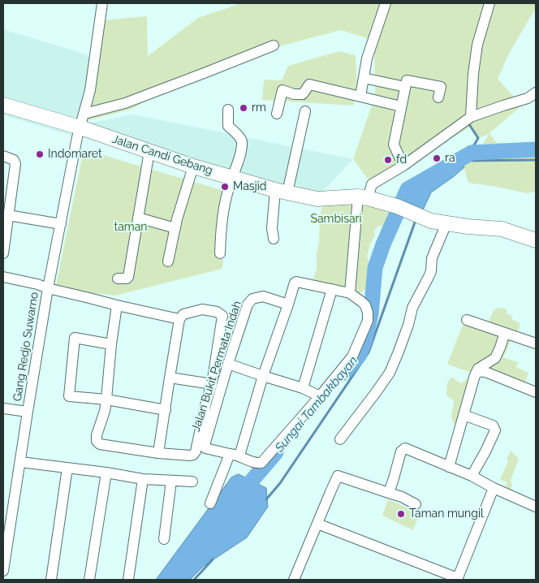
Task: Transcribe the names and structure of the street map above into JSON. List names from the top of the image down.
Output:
{
  "streets": {
    "main road": ["Jalan Candi Gebang"],
    "street": ["Gang Redjo Suwarno", "Jalan Bukit Permata Indah"]
  },
  "crossings": [
    ["Jalan Candi Gebang", "Gang Redjo Suwarno"]
  ],
  "water": ["Sungai Tambakbayan"],
  "parks": ["Sambisari", "taman"],
  "places": [
    "rm",
    "Indomaret",
    "ra",
    "fd",
    "Masjid",
    "Taman mungil"
  ]
}
